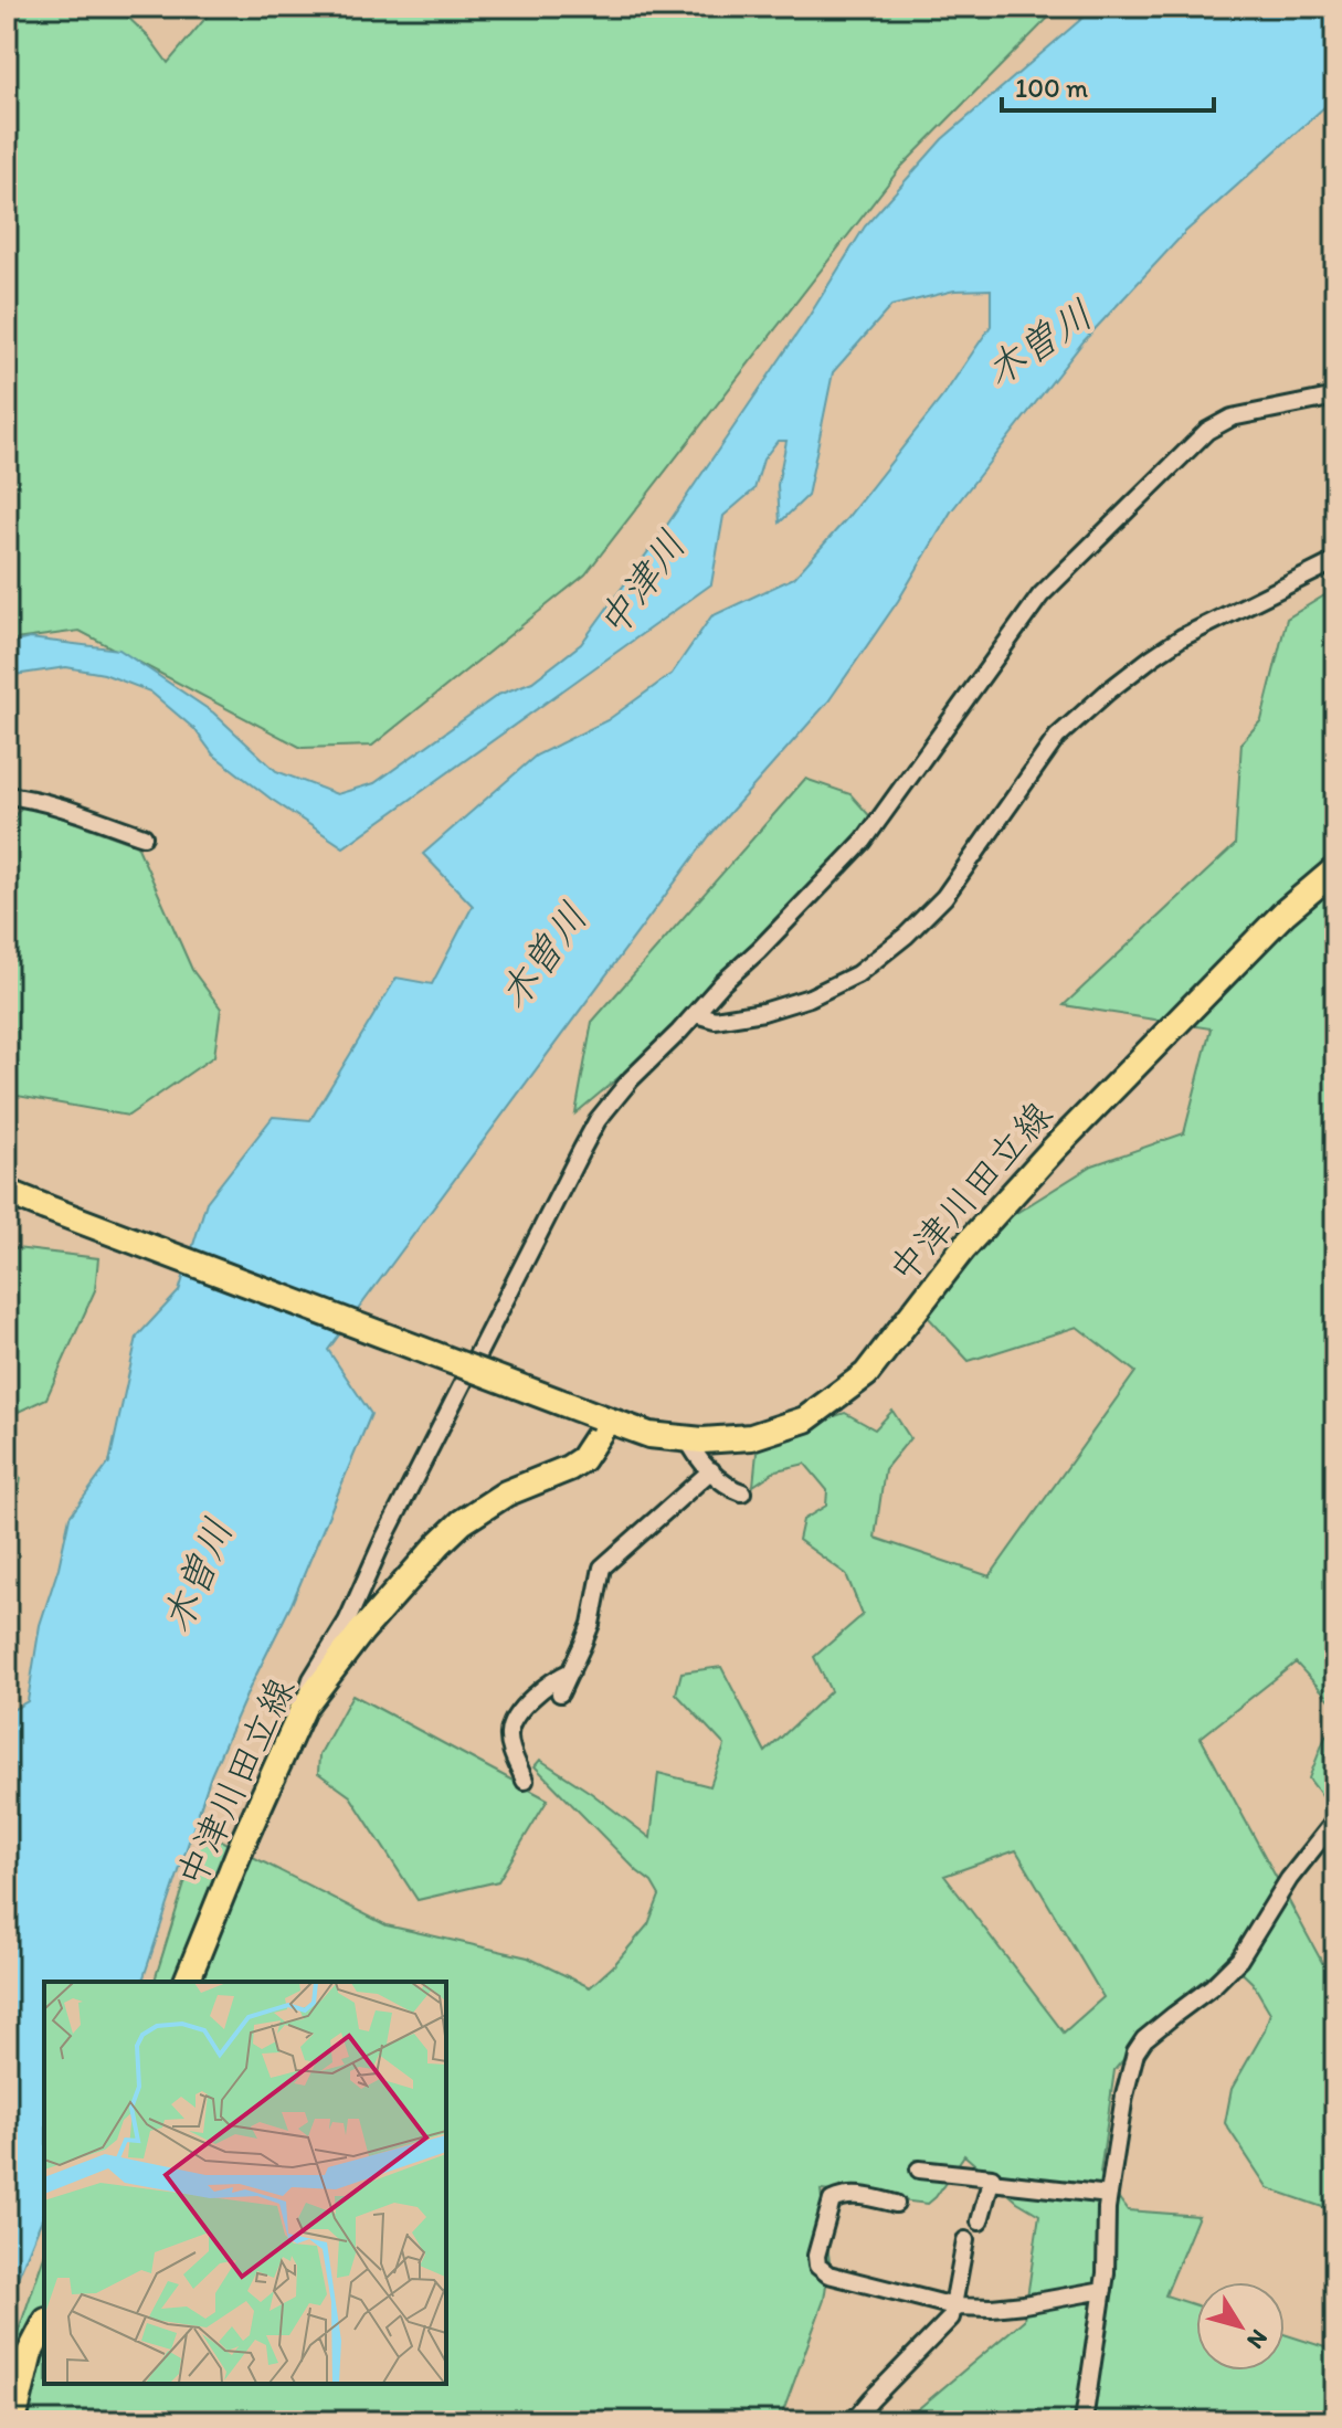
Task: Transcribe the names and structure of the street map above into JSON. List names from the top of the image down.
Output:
{
  "streets": {
    "main road": ["中津川田立線"]
  },
  "water": ["木曽川", "中津川"],
  "scale_bar": "100 m",
  "north": "bottom right"
}
